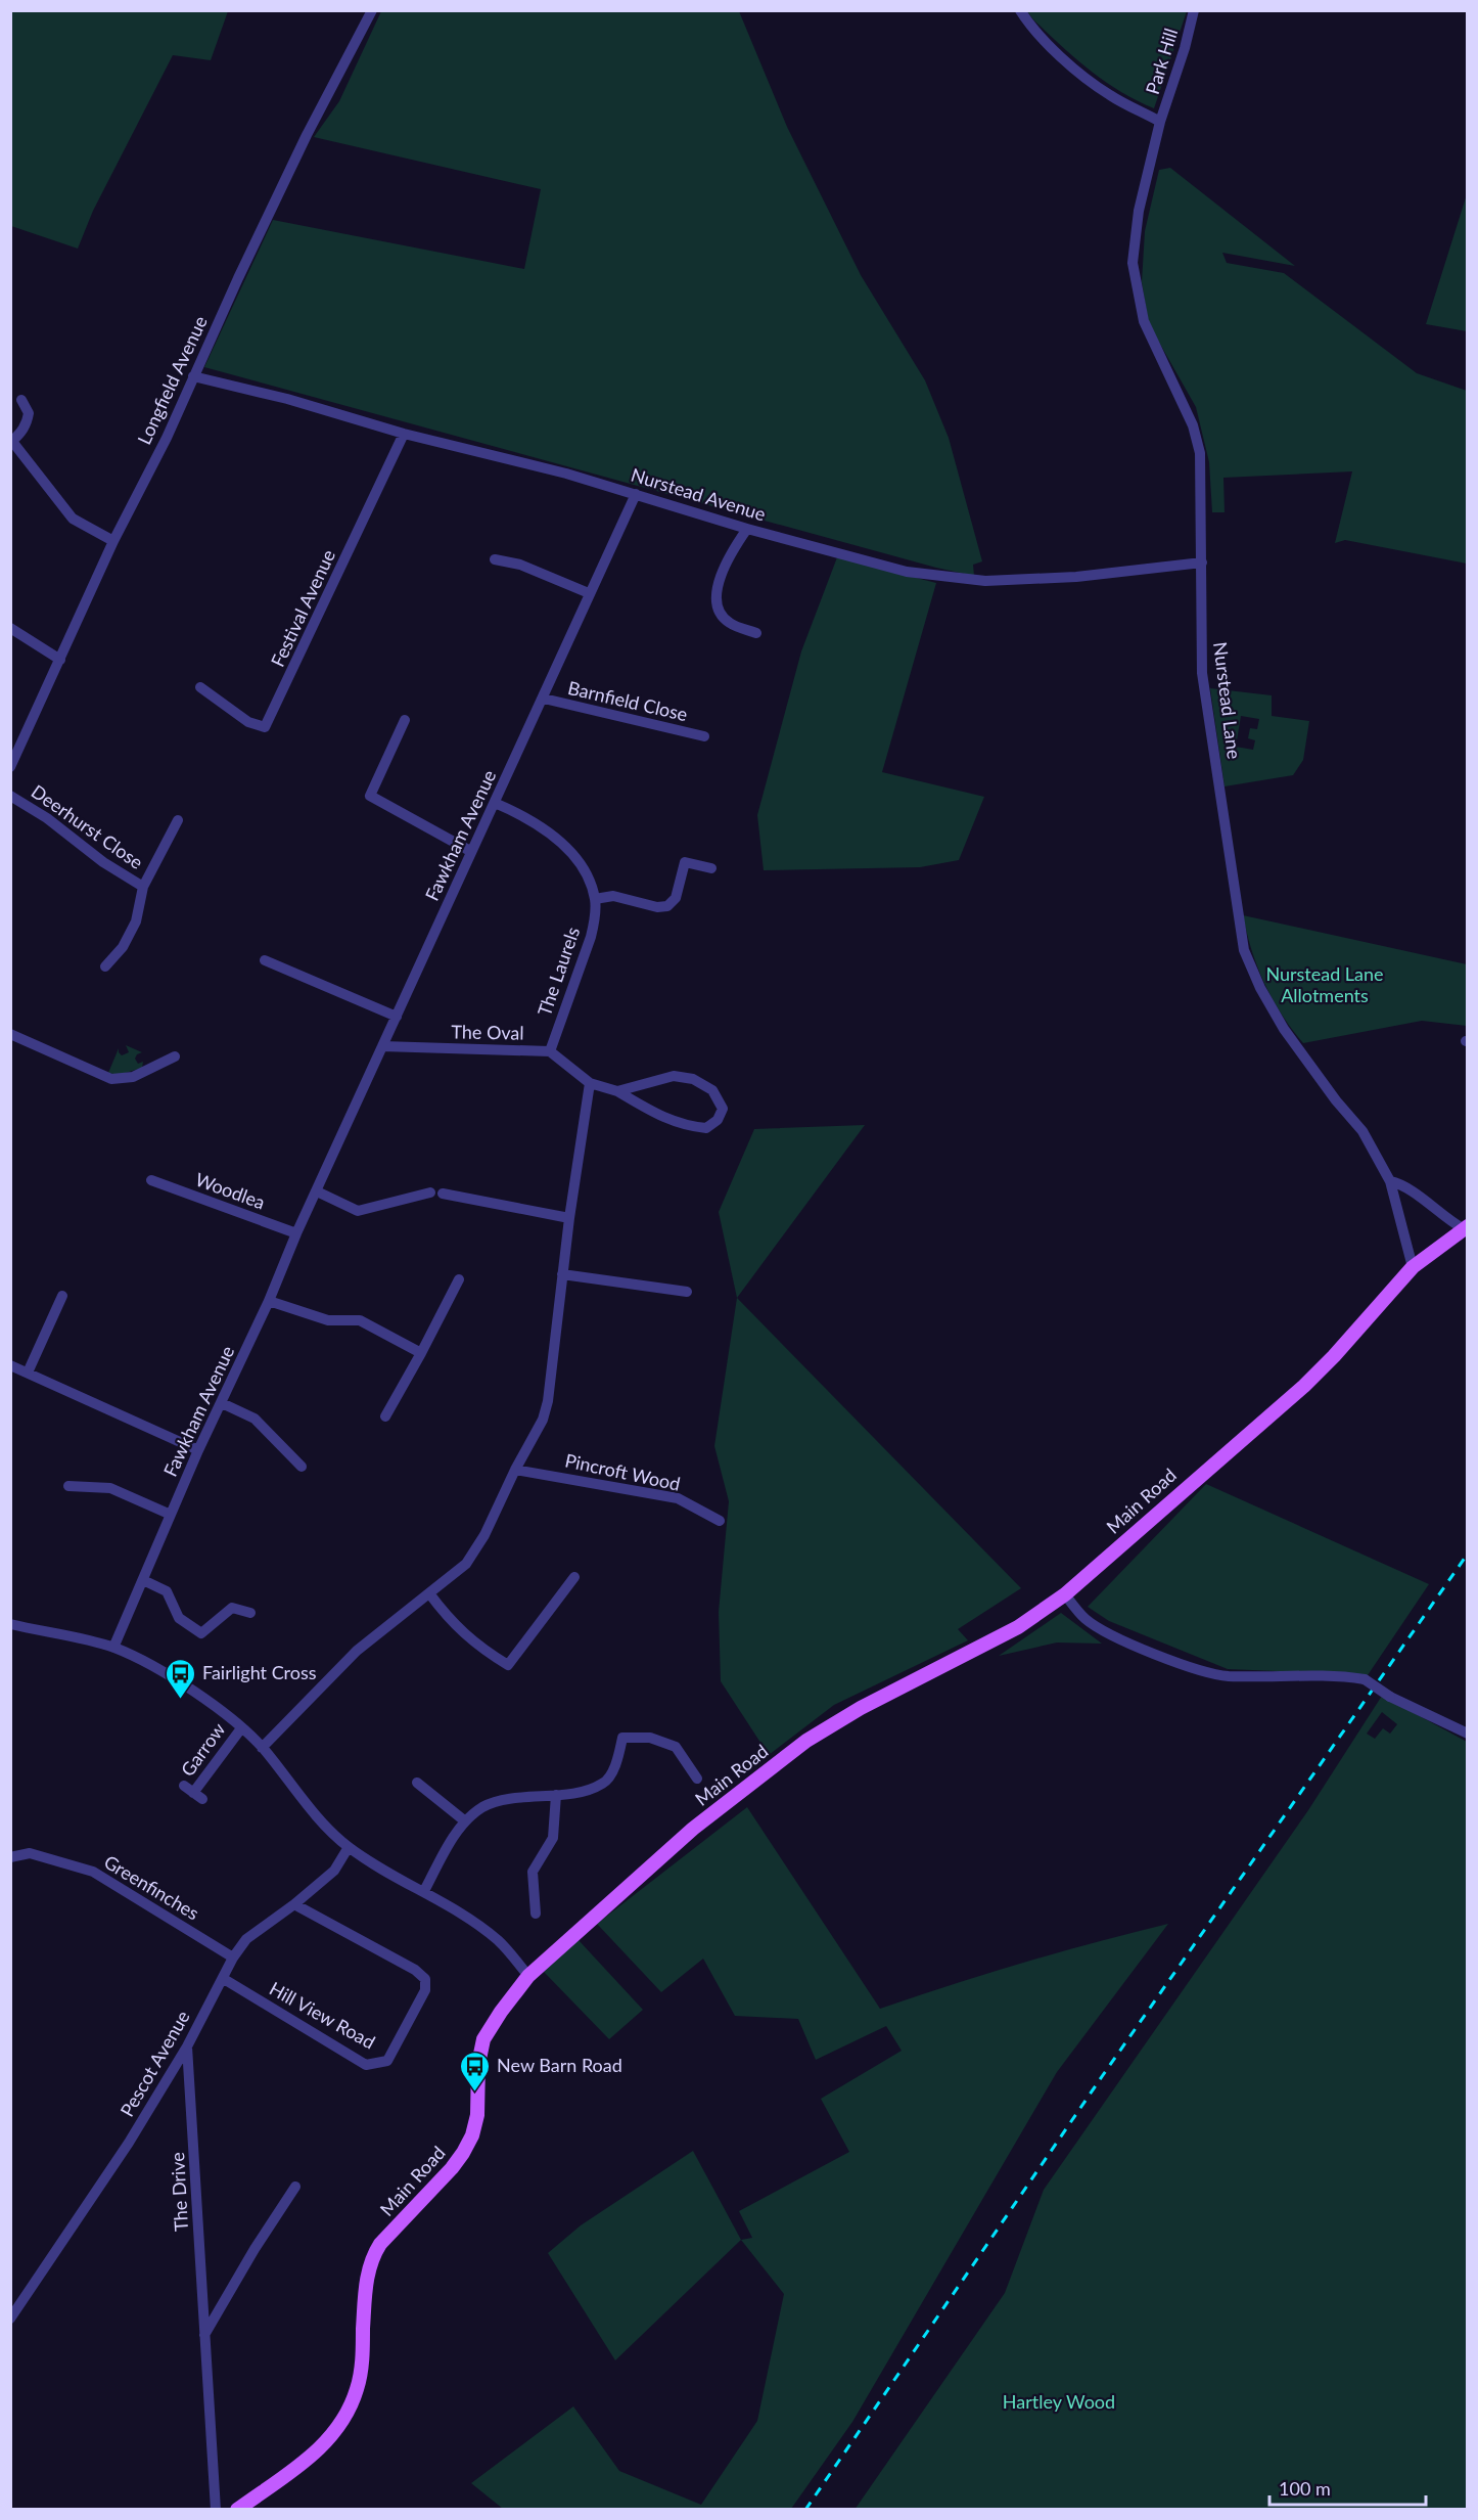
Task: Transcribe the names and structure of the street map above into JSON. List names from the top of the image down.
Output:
{
  "streets": {
    "main road": ["Main Road"],
    "street": [
      "Park Hill",
      "Longfield Avenue",
      "Nurstead Avenue",
      "Festival Avenue",
      "Nurstead Lane",
      "Barnfield Close",
      "Deerhurst Close",
      "Fawkham Avenue",
      "The Laurels",
      "The Oval",
      "Woodlea",
      "Pincroft Wood",
      "Garrow",
      "Greenfinches",
      "Hill View Road",
      "Pescot Avenue",
      "The Drive"
    ]
  },
  "crossings": [
    ["Park Hill", "Nurstead Lane"],
    ["Longfield Avenue", "Nurstead Avenue"],
    ["Nurstead Avenue", "Festival Avenue"],
    ["Nurstead Avenue", "Nurstead Lane"],
    ["Nurstead Avenue", "Fawkham Avenue"],
    ["Nurstead Lane", "Main Road"],
    ["Barnfield Close", "Fawkham Avenue"],
    ["Fawkham Avenue", "The Laurels"],
    ["Fawkham Avenue", "The Oval"],
    ["Fawkham Avenue", "Woodlea"],
    ["The Laurels", "The Oval"],
    ["Greenfinches", "Pescot Avenue"],
    ["Hill View Road", "Pescot Avenue"],
    ["Pescot Avenue", "The Drive"]
  ],
  "parks": ["Nurstead Lane Allotments", "Hartley Wood"],
  "places": {
    "bus stop": ["Fairlight Cross", "New Barn Road"]
  },
  "scale_bar": "100 m"
}
